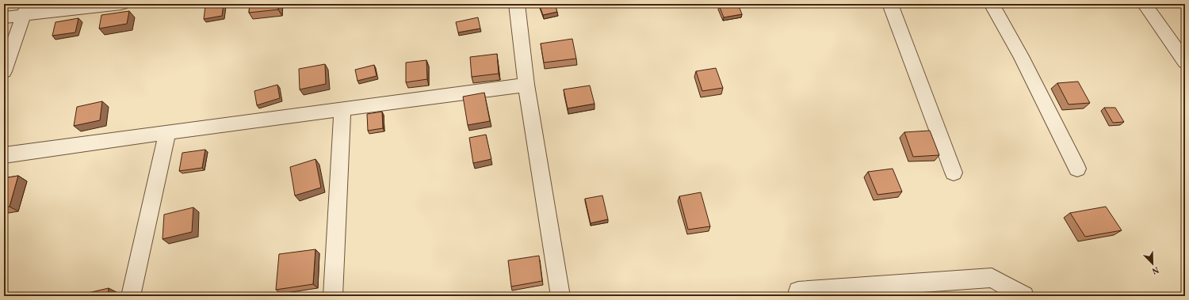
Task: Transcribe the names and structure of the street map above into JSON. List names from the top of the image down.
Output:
{
  "north": "bottom right"
}
